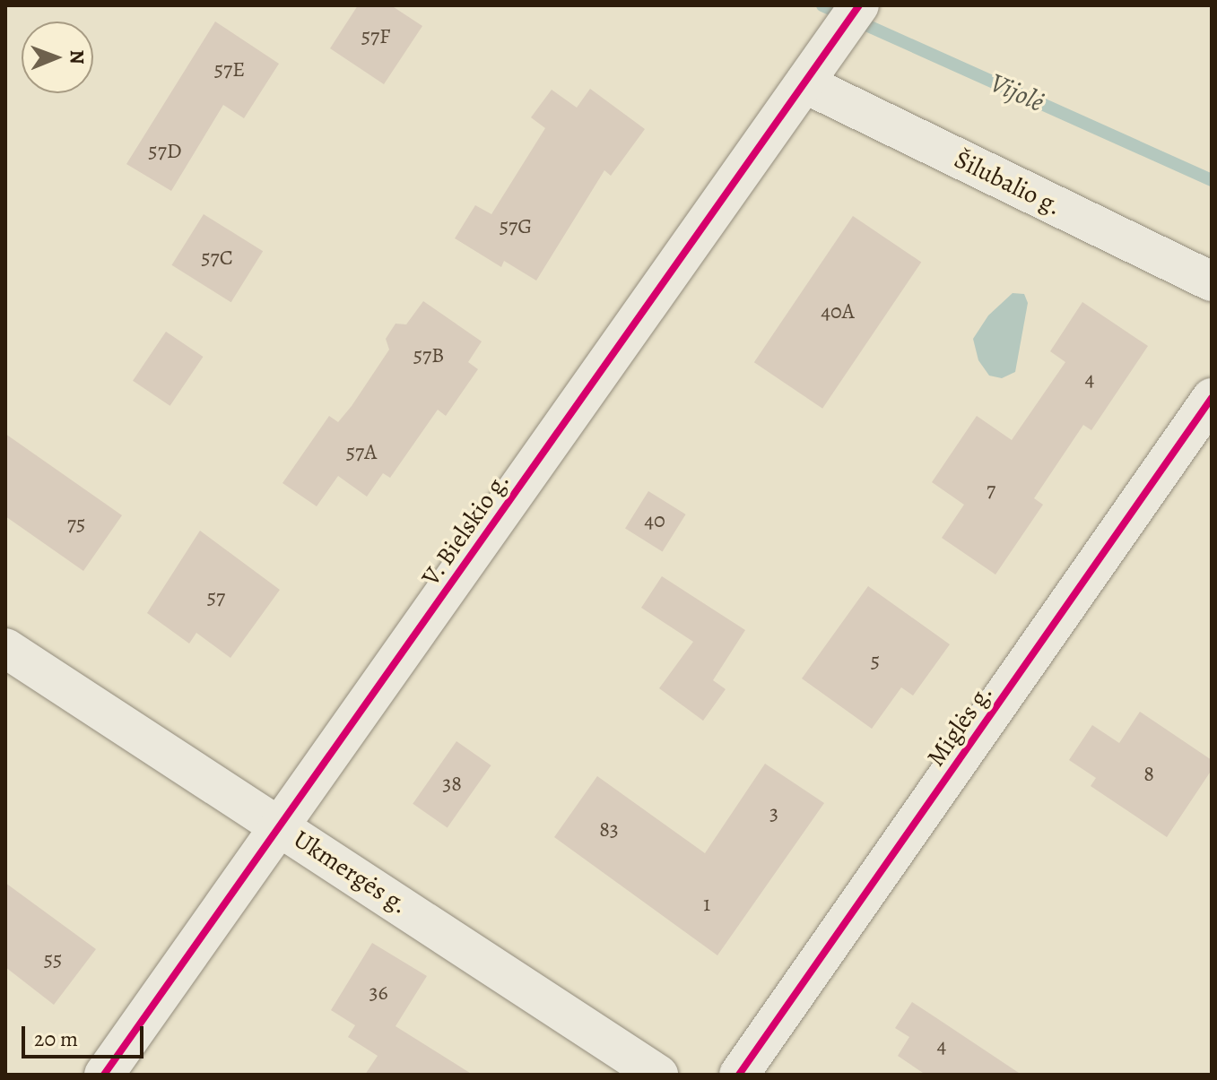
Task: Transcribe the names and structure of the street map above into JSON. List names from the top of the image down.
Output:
{
  "streets": {
    "street": [
      "Šilubalio g.",
      "V. Bielskio g.",
      "Miglės g.",
      "Ukmergės g."
    ]
  },
  "crossings": [
    ["Šilubalio g.", "V. Bielskio g."],
    ["V. Bielskio g.", "Ukmergės g."]
  ],
  "water": ["Vijolė"],
  "house_numbers": [
    "57F",
    "57E",
    "57D",
    "57G",
    "57C",
    "40A",
    "57B",
    "4",
    "57A",
    "7",
    "40",
    "75",
    "57",
    "5",
    "8",
    "38",
    "3",
    "83",
    "1",
    "55",
    "36",
    "4"
  ],
  "scale_bar": "20 m",
  "north": "right"
}
